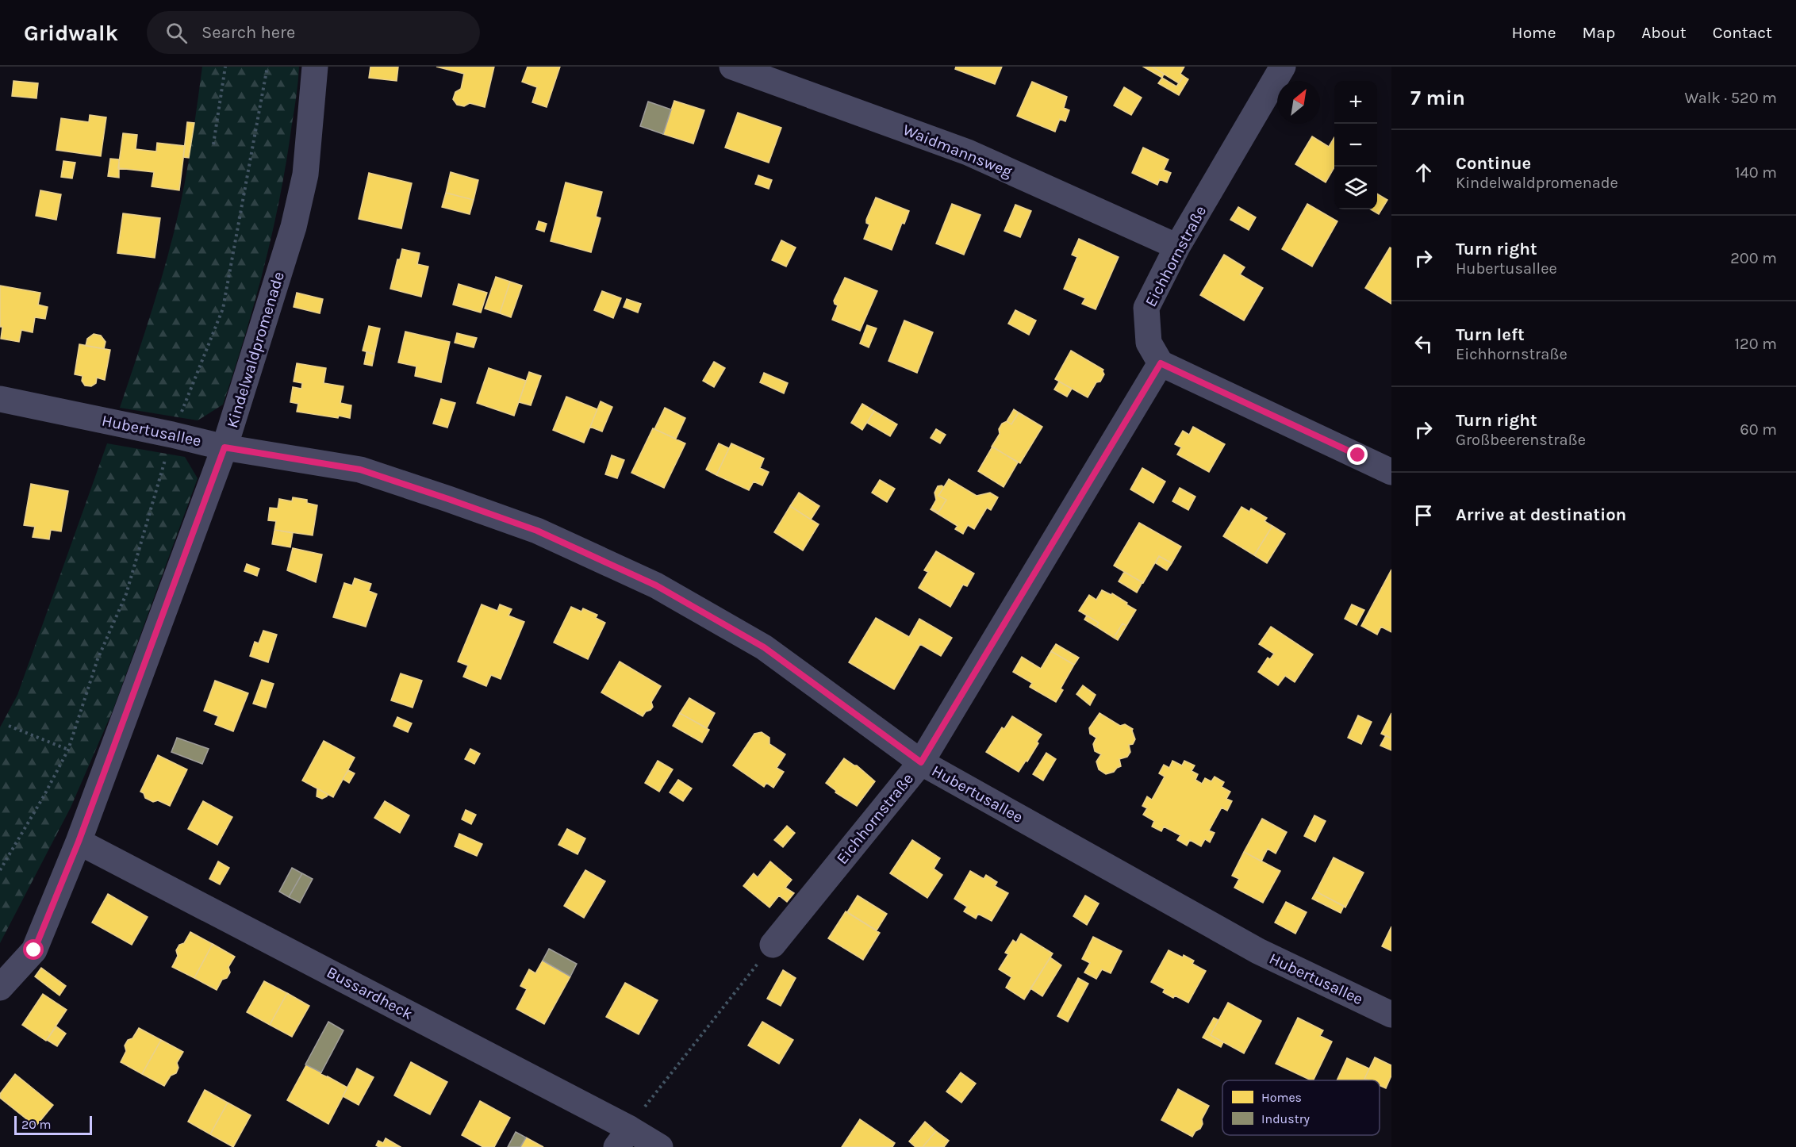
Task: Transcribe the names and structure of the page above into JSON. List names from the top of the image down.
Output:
{
  "streets": {
    "street": [
      "Waidmannsweg",
      "Eichhornstraße",
      "Kindelwaldpromenade",
      "Hubertusallee",
      "Bussardheck"
    ]
  },
  "crossings": [
    ["Waidmannsweg", "Eichhornstraße"],
    ["Eichhornstraße", "Hubertusallee"],
    ["Kindelwaldpromenade", "Hubertusallee"],
    ["Kindelwaldpromenade", "Bussardheck"]
  ],
  "legend": ["Homes", "Industry"],
  "scale_bar": "20 m",
  "north": "top right",
  "page": {
    "header": "Gridwalk",
    "search": "Search here",
    "nav": [
      "Home",
      "Map",
      "About",
      "Contact"
    ],
    "heading": ["7 min", "Walk · 520 m"],
    "map_buttons": ["+", "−"],
    "list": [
      ["Continue", "Kindelwaldpromenade", "140 m"],
      ["Turn right", "Hubertusallee", "200 m"],
      ["Turn left", "Eichhornstraße", "120 m"],
      ["Turn right", "Großbeerenstraße", "60 m"],
      "Arrive at destination"
    ],
    "scale": "20 m"
  }
}
